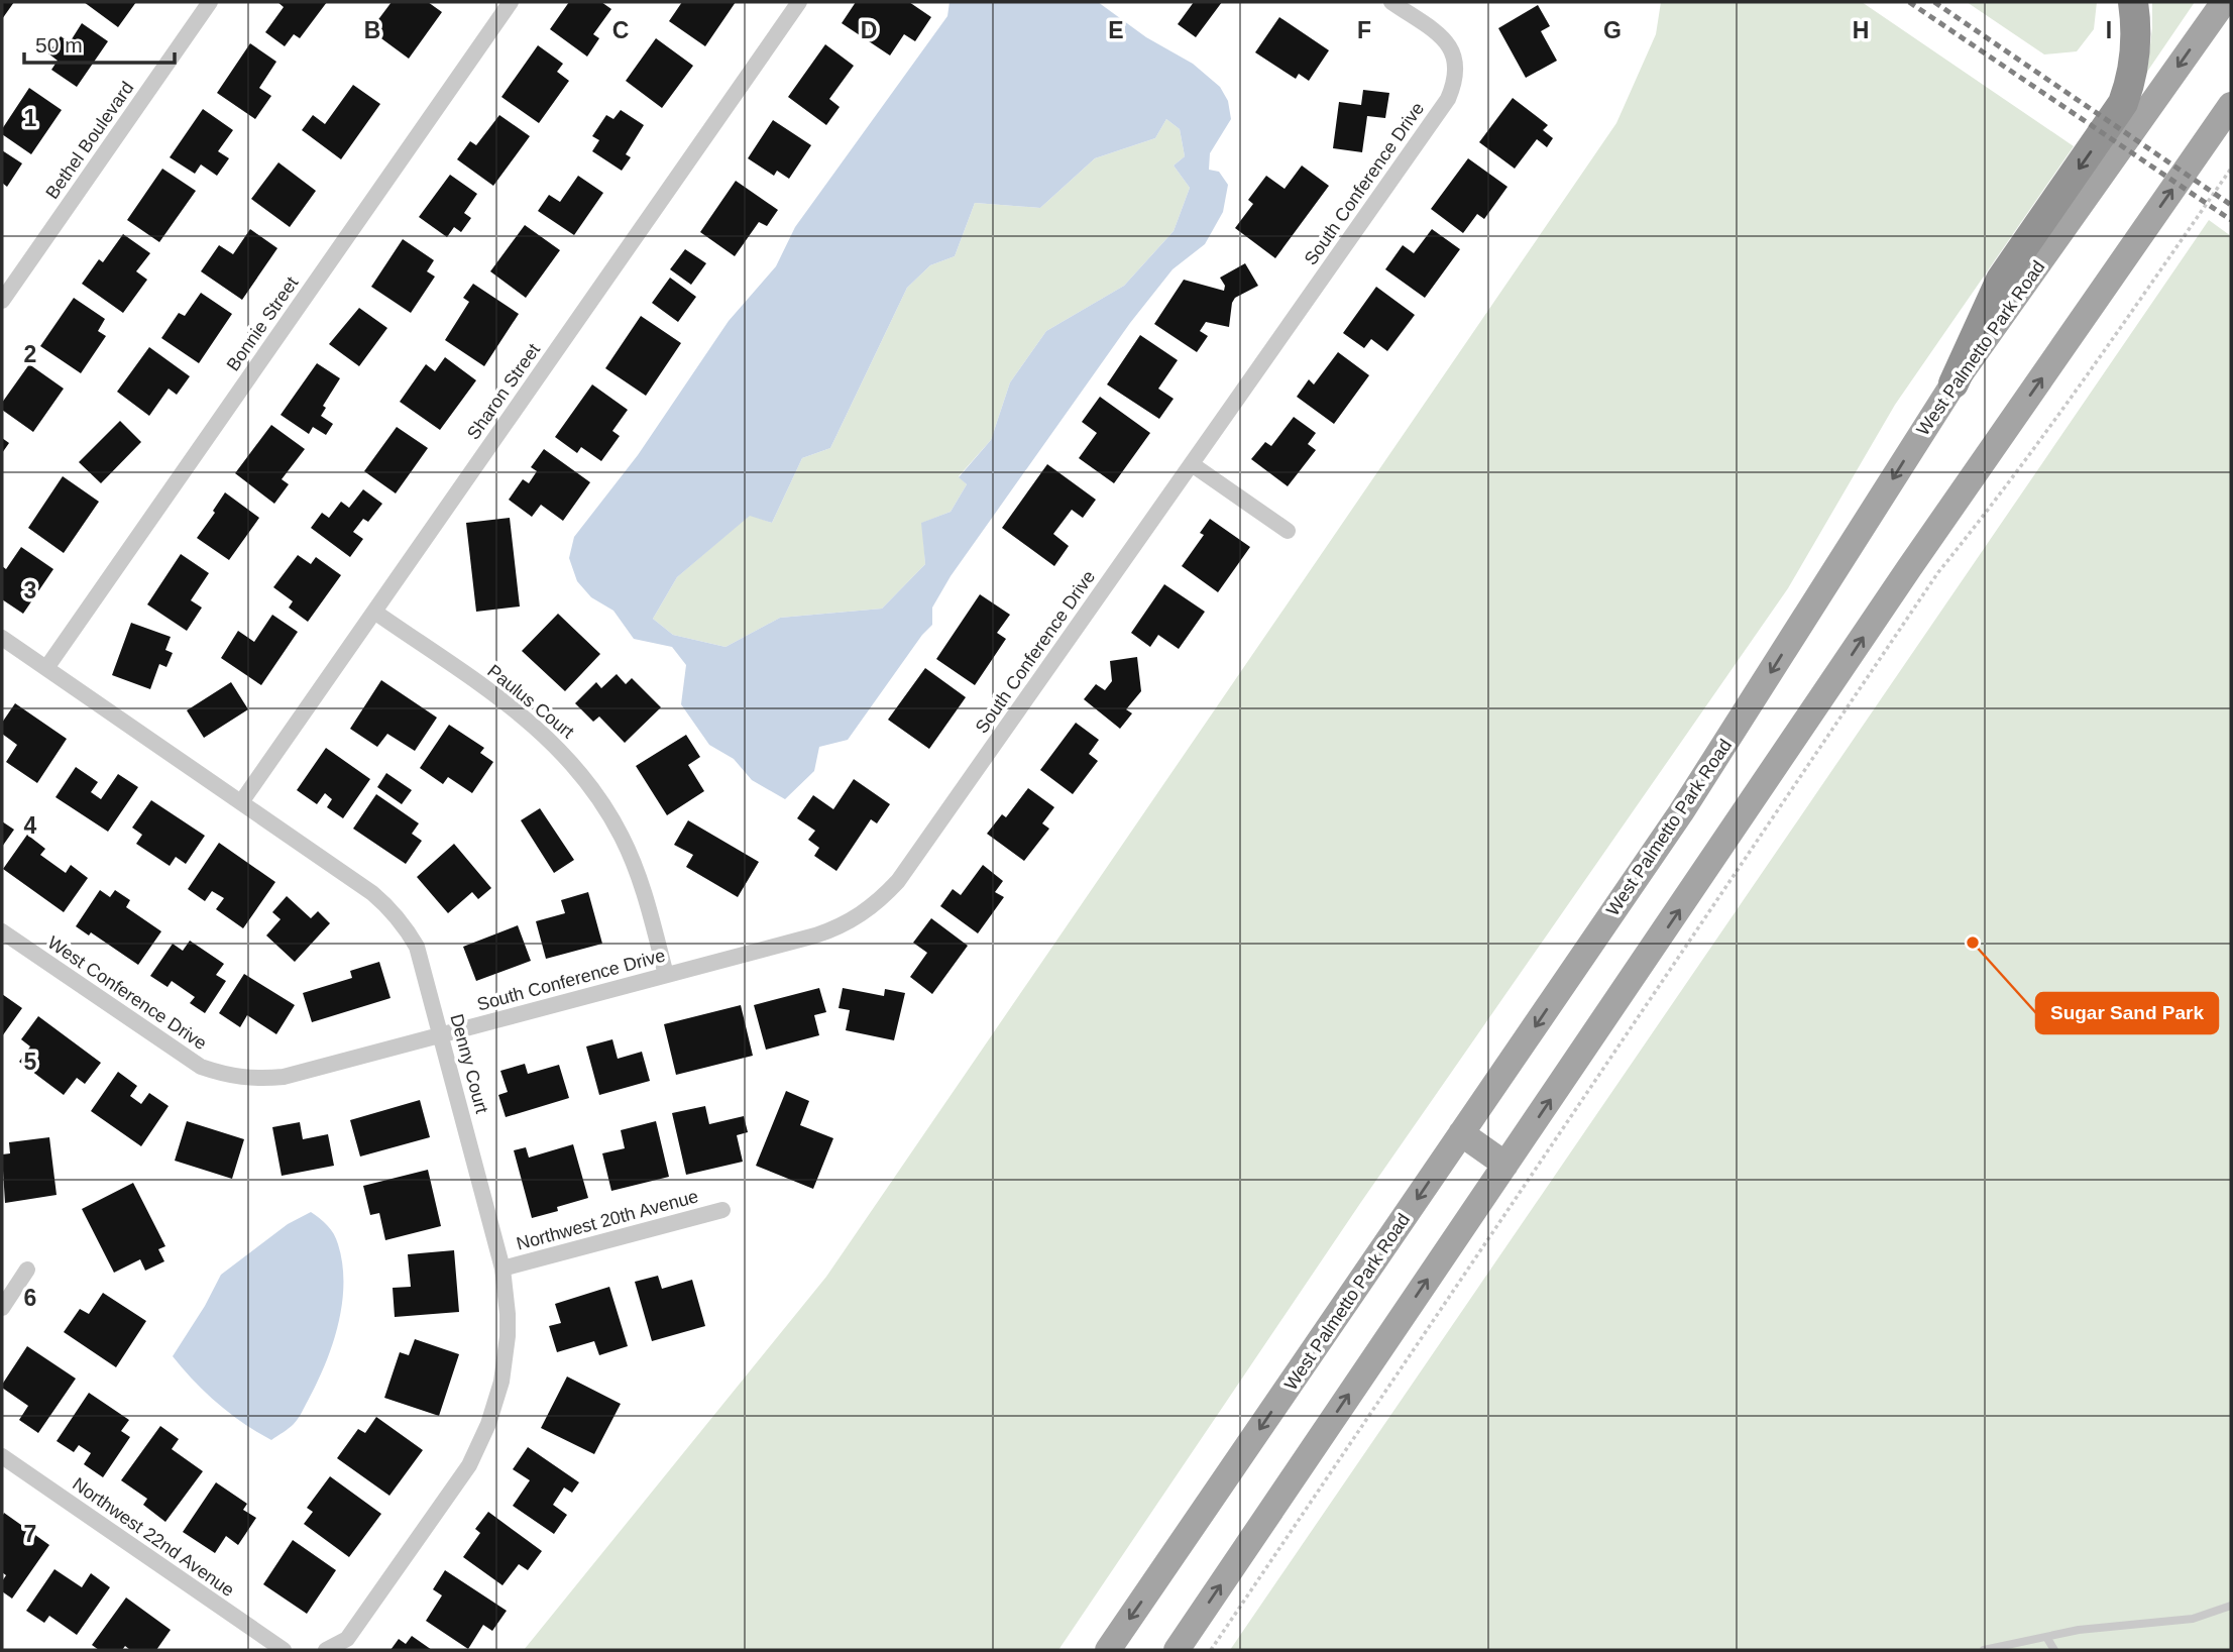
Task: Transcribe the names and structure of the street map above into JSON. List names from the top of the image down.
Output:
{
  "streets": {
    "main road": ["West Palmetto Park Road"],
    "street": [
      "Bethel Boulevard",
      "South Conference Drive",
      "Bonnie Street",
      "Sharon Street",
      "Paulus Court",
      "West Conference Drive",
      "Denny Court",
      "Northwest 20th Avenue",
      "Northwest 22nd Avenue"
    ]
  },
  "crossings": [
    ["South Conference Drive", "Paulus Court"],
    ["South Conference Drive", "West Conference Drive"],
    ["South Conference Drive", "Denny Court"],
    ["Bonnie Street", "Denny Court"],
    ["Sharon Street", "Paulus Court"],
    ["Sharon Street", "Denny Court"],
    ["West Conference Drive", "Denny Court"],
    ["Denny Court", "Northwest 20th Avenue"]
  ],
  "places": ["Sugar Sand Park"],
  "scale_bar": "50 m",
  "grid": {
    "columns": [
      "B",
      "C",
      "D",
      "E",
      "F",
      "G",
      "H",
      "I"
    ],
    "rows": [
      "1",
      "2",
      "3",
      "4",
      "5",
      "6",
      "7"
    ]
  }
}
